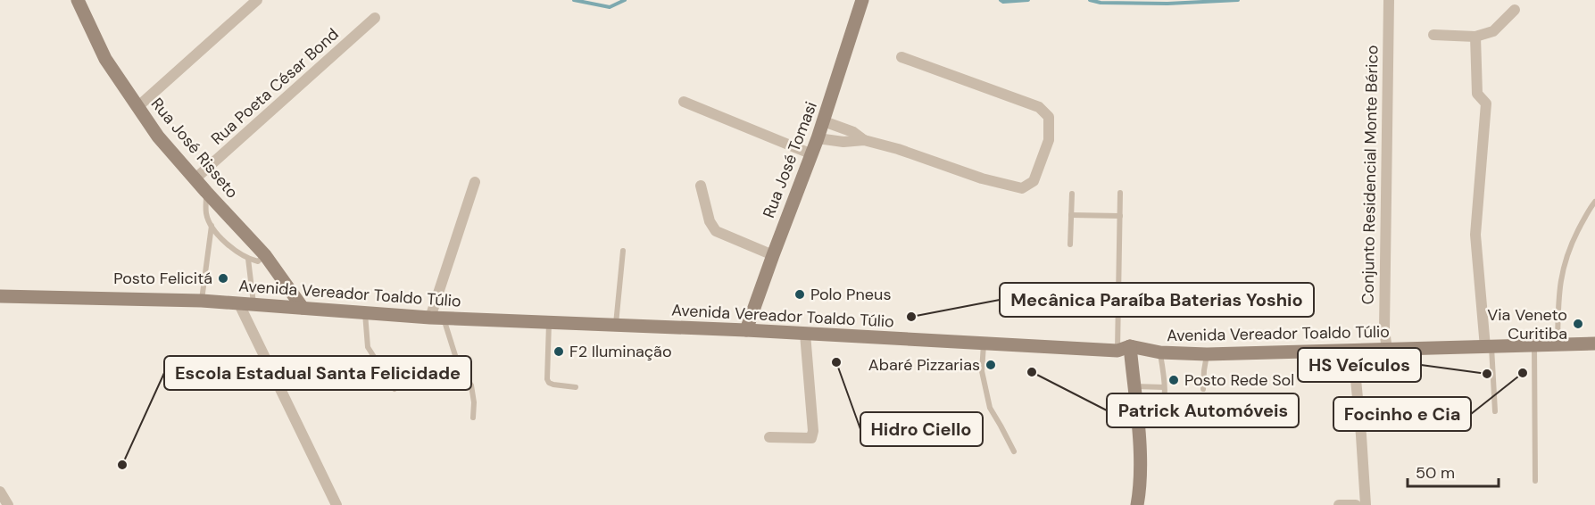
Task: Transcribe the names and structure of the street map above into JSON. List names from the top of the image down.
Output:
{
  "streets": {
    "main road": ["Rua José Risseto", "Rua José Tomasi", "Avenida Vereador Toaldo Túlio"],
    "street": ["Rua Poeta César Bond", "Conjunto Residencial Monte Bérico"]
  },
  "crossings": [
    ["Rua Poeta César Bond", "Rua José Risseto"],
    ["Rua José Risseto", "Avenida Vereador Toaldo Túlio"],
    ["Rua José Tomasi", "Avenida Vereador Toaldo Túlio"],
    ["Conjunto Residencial Monte Bérico", "Avenida Vereador Toaldo Túlio"]
  ],
  "places": [
    "Posto Felicitá",
    "Polo Pneus",
    "Mecânica Paraíba Baterias Yoshio",
    "Via Veneto Curitiba",
    "F2 Iluminação",
    "Hidro Ciello",
    "Abaré Pizzarias",
    "Patrick Automóveis",
    "Focinho e Cia",
    "HS Veículos",
    "Posto Rede Sol",
    "Escola Estadual Santa Felicidade"
  ],
  "scale_bar": "50 m"
}
